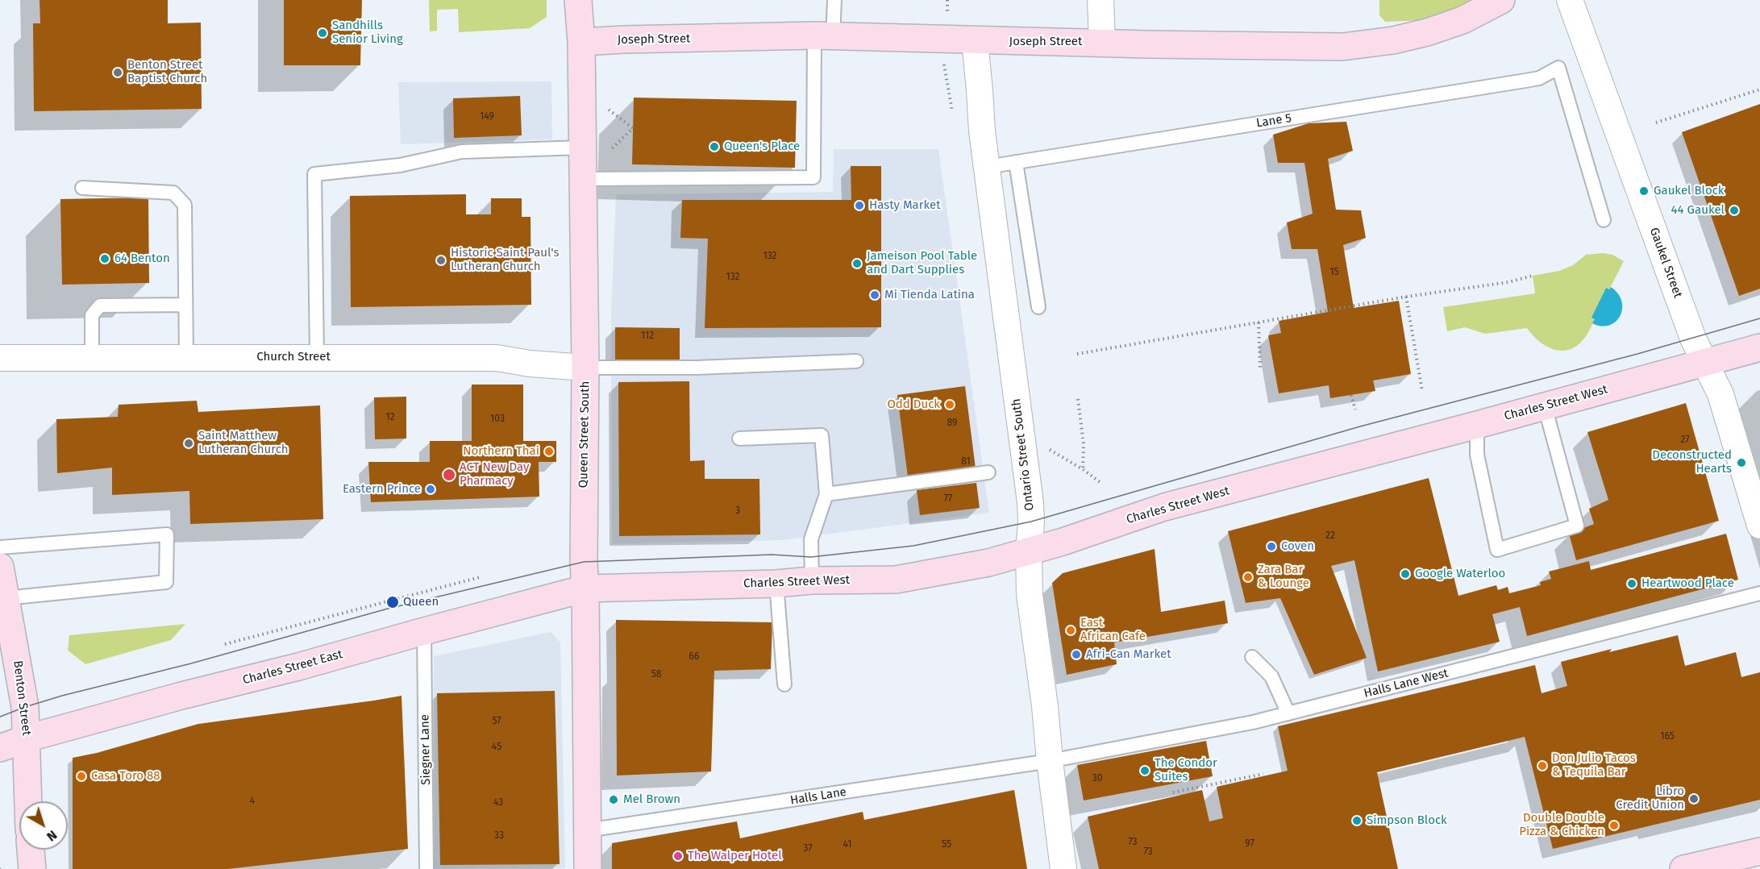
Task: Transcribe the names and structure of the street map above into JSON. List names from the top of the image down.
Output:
{
  "streets": {
    "main road": [
      "Joseph Street",
      "Charles Street West",
      "Queen Street South",
      "Charles Street East",
      "Benton Street"
    ],
    "street": ["Gaukel Street", "Church Street", "Ontario Street South"],
    "lane": [
      "Lane 5",
      "Halls Lane West",
      "Siegner Lane",
      "Halls Lane"
    ]
  },
  "crossings": [
    ["Joseph Street", "Queen Street South"],
    ["Joseph Street", "Ontario Street South"],
    ["Lane 5", "Ontario Street South"],
    ["Gaukel Street", "Charles Street West"],
    ["Church Street", "Queen Street South"],
    ["Charles Street West", "Queen Street South"],
    ["Charles Street West", "Ontario Street South"],
    ["Charles Street West", "Charles Street East"],
    ["Queen Street South", "Charles Street East"],
    ["Queen Street South", "Halls Lane"],
    ["Ontario Street South", "Halls Lane West"],
    ["Ontario Street South", "Halls Lane"],
    ["Charles Street East", "Benton Street"],
    ["Charles Street East", "Siegner Lane"],
    ["Halls Lane West", "Halls Lane"]
  ],
  "places": [
    "Sandhills Senior Living",
    "Benton Street Baptist Church",
    "Queen's Place",
    "Gaukel Block",
    "Hasty Market",
    "44 Gaukel",
    "64 Benton",
    "Historic Saint Paul's Lutheran Church",
    "Jameison Pool Table and Dart Supplies",
    "Mi Tienda Latina",
    "Odd Duck",
    "Saint Matthew Lutheran Church",
    "Northern Thai",
    "Deconstructed Hearts",
    "ACT New Day Pharmacy",
    "Eastern Prince",
    "Coven",
    "Google Waterloo",
    "Zara Bar & Lounge",
    "Heartwood Place",
    "Queen",
    "East African Cafe",
    "Afri-Can Market",
    "Don Julio Tacos & Tequila Bar",
    "The Condor Suites",
    "Casa Toro 88",
    "Libro Credit Union",
    "Mel Brown",
    "Simpson Block",
    "Double Double Pizza & Chicken",
    "The Walper Hotel"
  ],
  "house_numbers": [
    "149",
    "132",
    "15",
    "132",
    "112",
    "12",
    "103",
    "89",
    "27",
    "81",
    "77",
    "3",
    "22",
    "66",
    "58",
    "57",
    "165",
    "45",
    "30",
    "4",
    "43",
    "33",
    "73",
    "97",
    "41",
    "55",
    "37",
    "73"
  ],
  "north": "bottom right"
}
